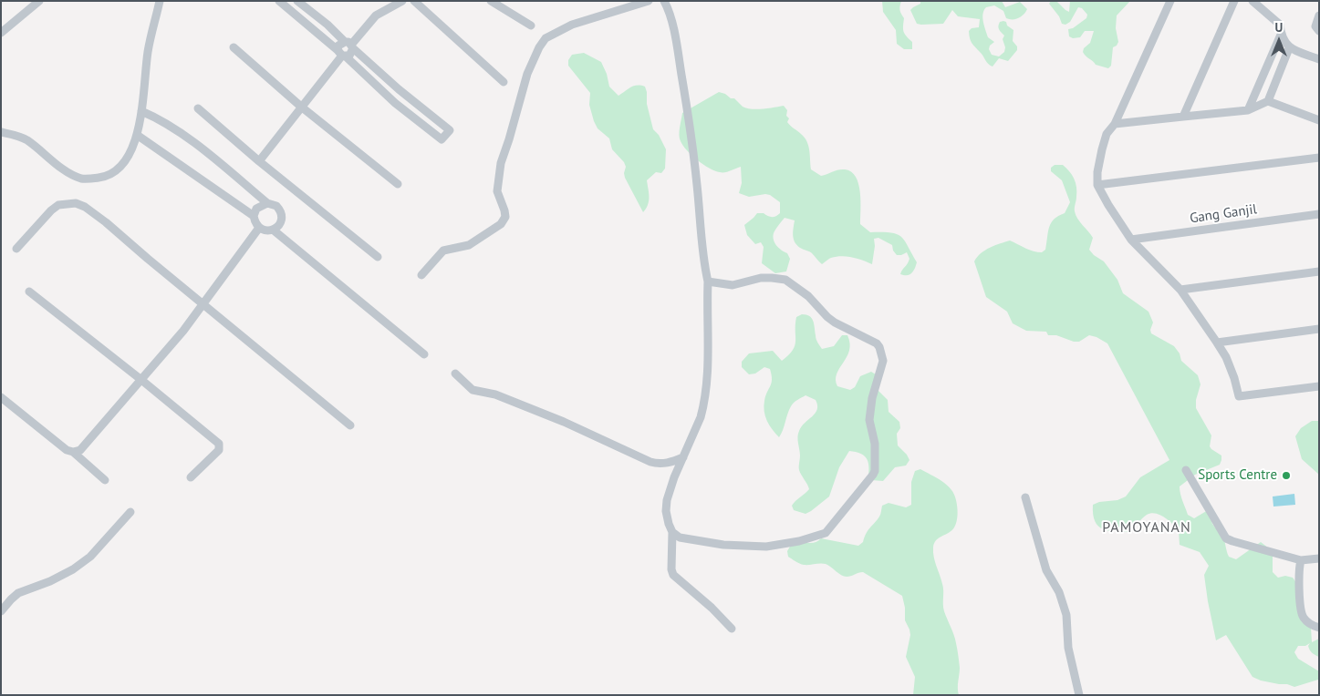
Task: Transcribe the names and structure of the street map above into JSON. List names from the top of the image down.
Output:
{
  "streets": {
    "street": ["Gang Ganjil"]
  },
  "districts": ["PAMOYANAN"],
  "places": ["Sports Centre"],
  "north": "top"
}
